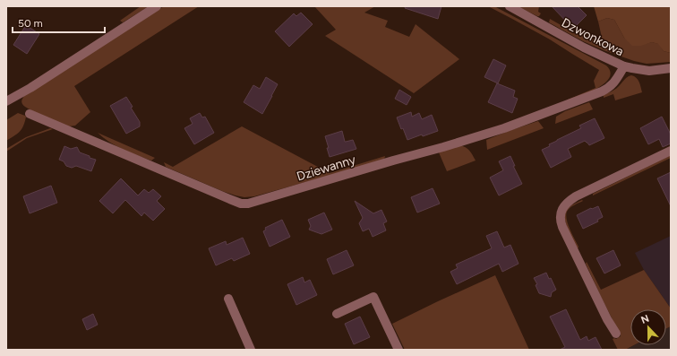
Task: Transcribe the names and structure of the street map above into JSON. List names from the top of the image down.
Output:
{
  "streets": {
    "street": ["Dzwonkowa", "Dziewanny"]
  },
  "crossings": [
    ["Dzwonkowa", "Dziewanny"]
  ],
  "scale_bar": "50 m",
  "north": "top"
}
